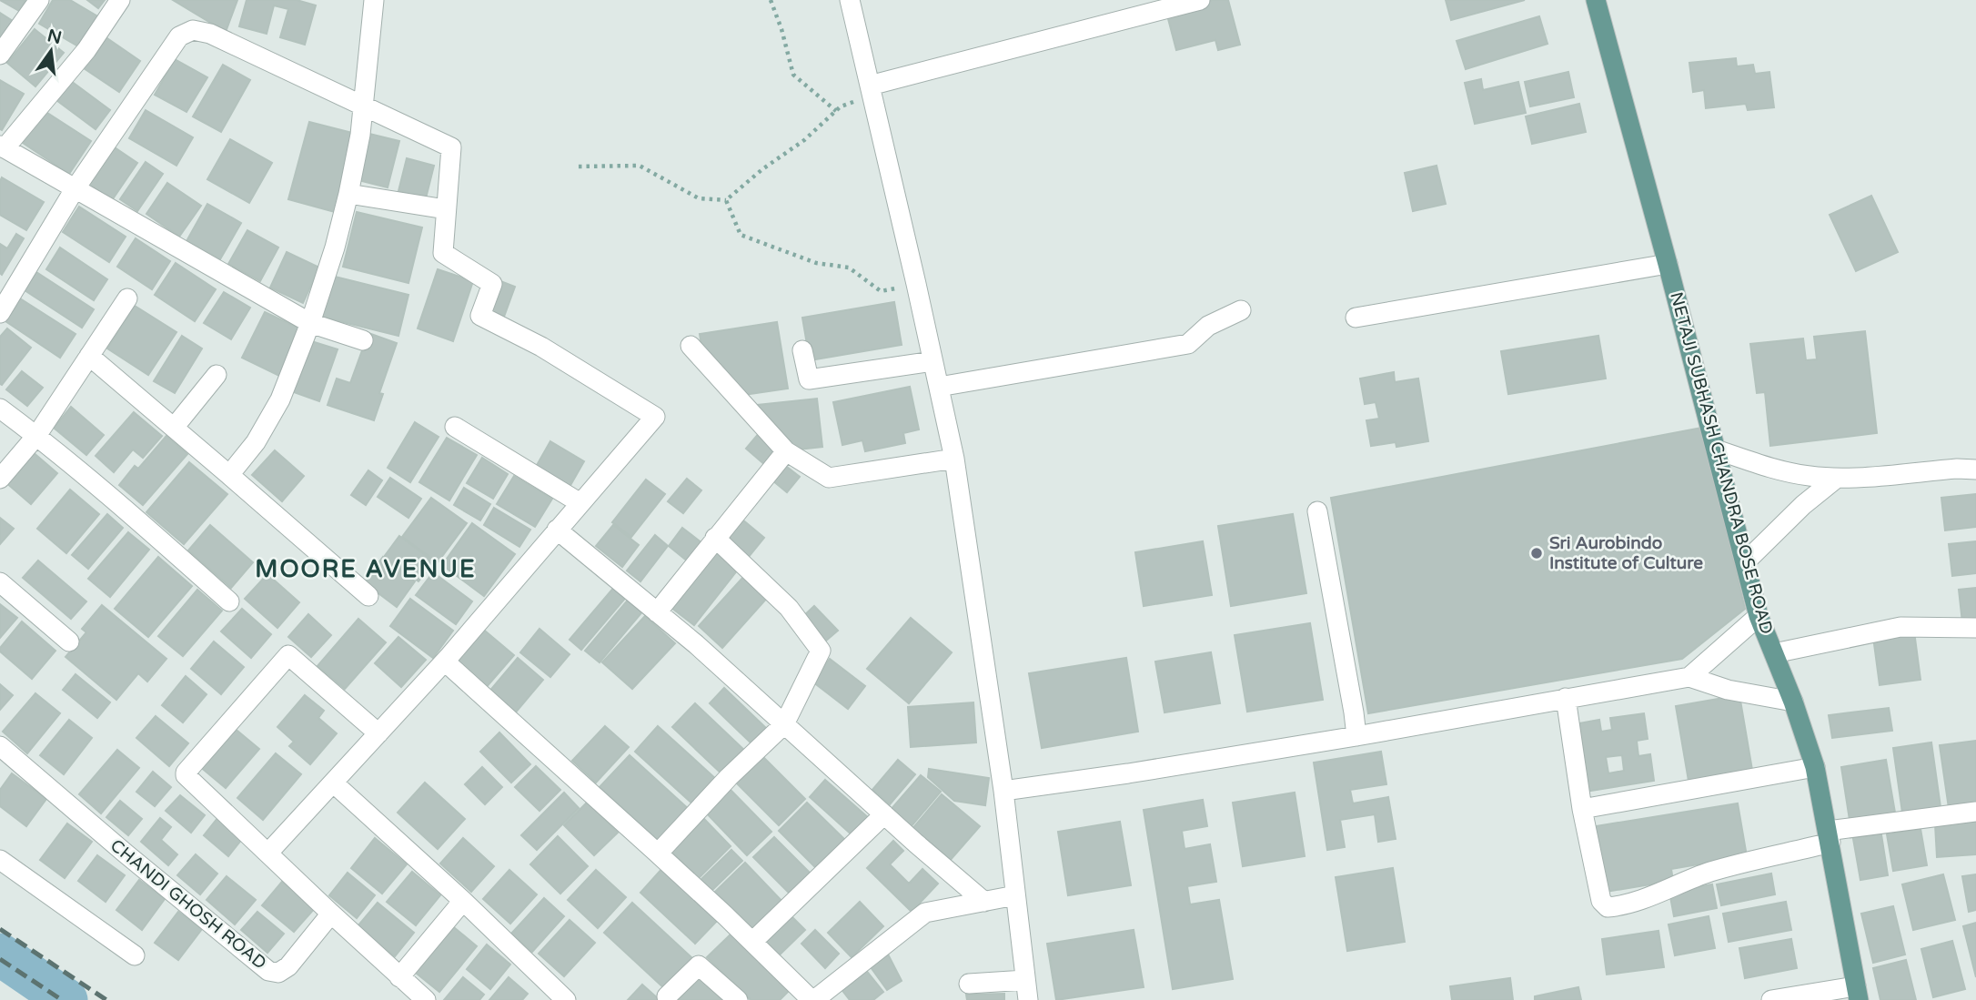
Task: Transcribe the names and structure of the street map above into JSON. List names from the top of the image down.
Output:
{
  "streets": {
    "main road": ["NETAJI SUBHASH CHANDRA BOSE ROAD"],
    "street": ["CHANDI GHOSH ROAD"]
  },
  "districts": ["MOORE AVENUE"],
  "places": ["Sri Aurobindo Institute of Culture"],
  "north": "top"
}
